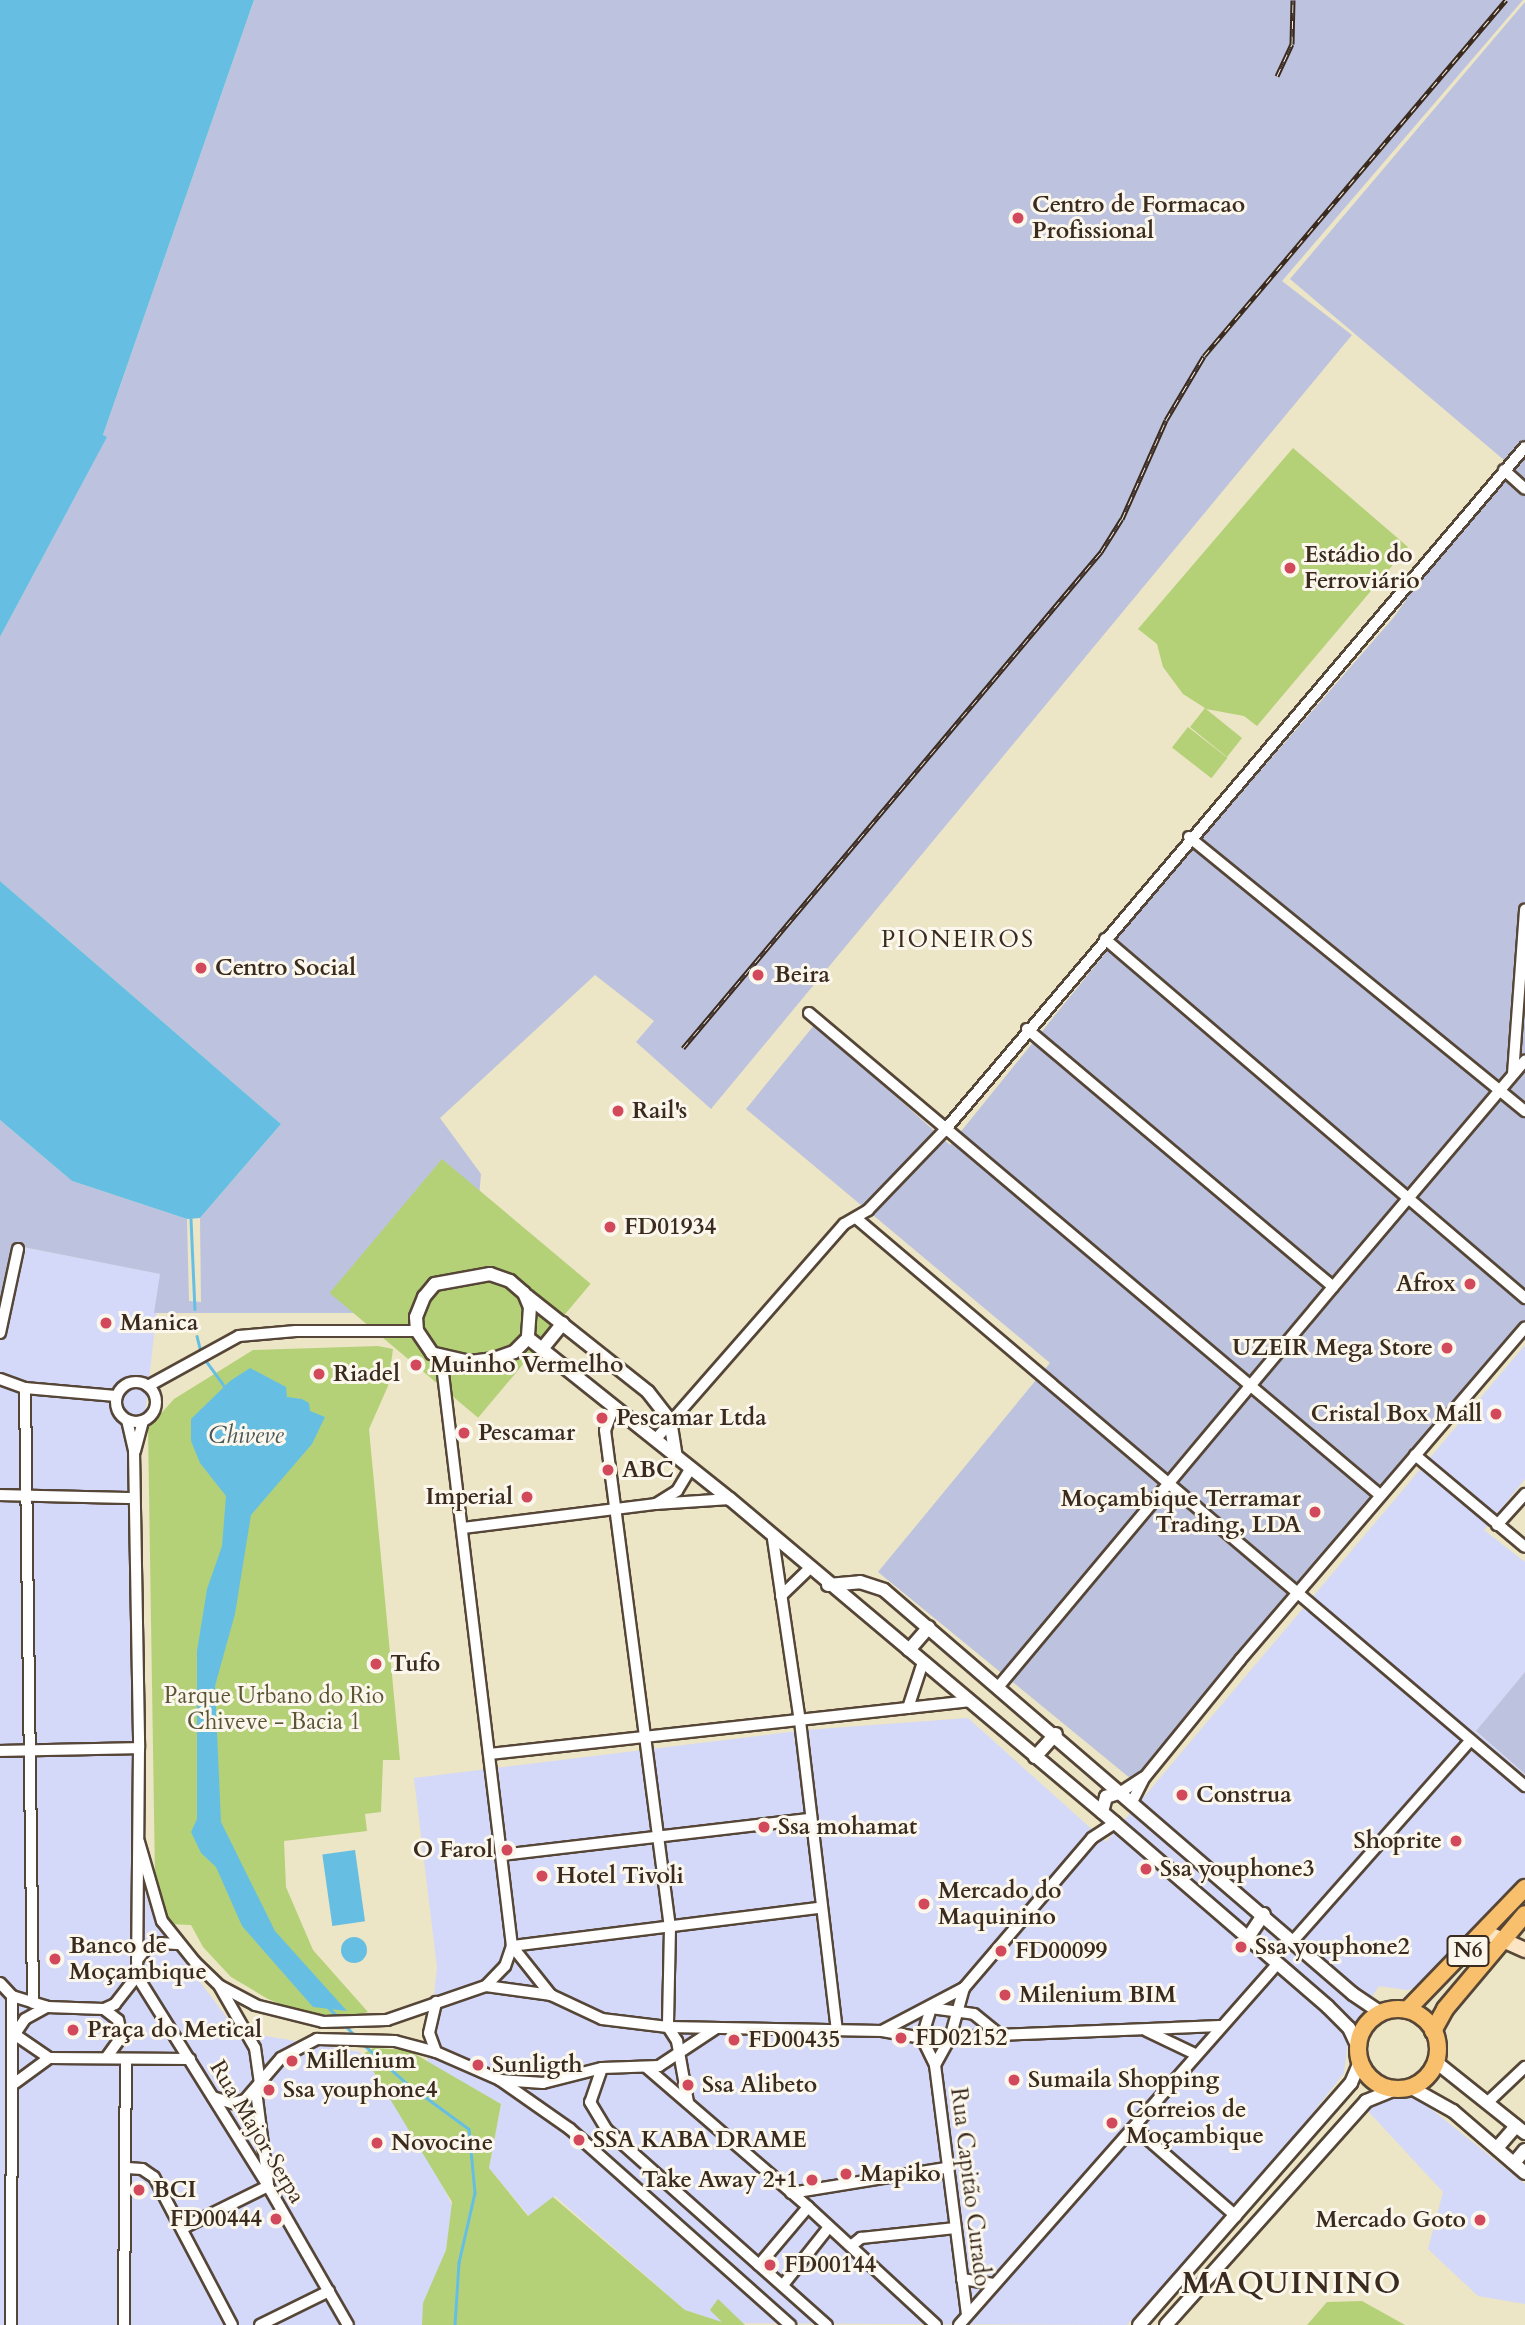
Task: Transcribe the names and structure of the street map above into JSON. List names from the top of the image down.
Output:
{
  "streets": {
    "highway": ["N6"],
    "street": ["Rua Major Serpa", "Rua Capitão Curado"]
  },
  "districts": ["PIONEIROS", "MAQUININO"],
  "water": ["Chiveve"],
  "parks": ["Parque Urbano do Rio Chiveve - Bacia 1"],
  "places": [
    "Centro de Formacao Profissional",
    "Estádio do Ferroviário",
    "Centro Social",
    "Beira",
    "Rail's",
    "FD01934",
    "Afrox",
    "Manica",
    "UZEIR Mega Store",
    "Muinho Vermelho",
    "Riadel",
    "Cristal Box Mall",
    "Pescamar Ltda",
    "Pescamar",
    "ABC",
    "Imperial",
    "Moçambique Terramar Trading, LDA",
    "Tufo",
    "Construa",
    "Ssa mohamat",
    "Shoprite",
    "O Farol",
    "Ssa youphone3",
    "Hotel Tivoli",
    "Mercado do Maquinino",
    "Ssa youphone2",
    "FD00099",
    "Banco de Moçambique",
    "Milenium BIM",
    "Praça do Metical",
    "FD02152",
    "FD00435",
    "Millenium",
    "Sunligth",
    "Sumaila Shopping",
    "Ssa Alibeto",
    "Ssa youphone4",
    "Correios de Moçambique",
    "SSA KABA DRAME",
    "Novocine",
    "Mapiko",
    "Take Away 2+1",
    "BCI",
    "FD00444",
    "Mercado Goto",
    "FD00144"
  ]
}
